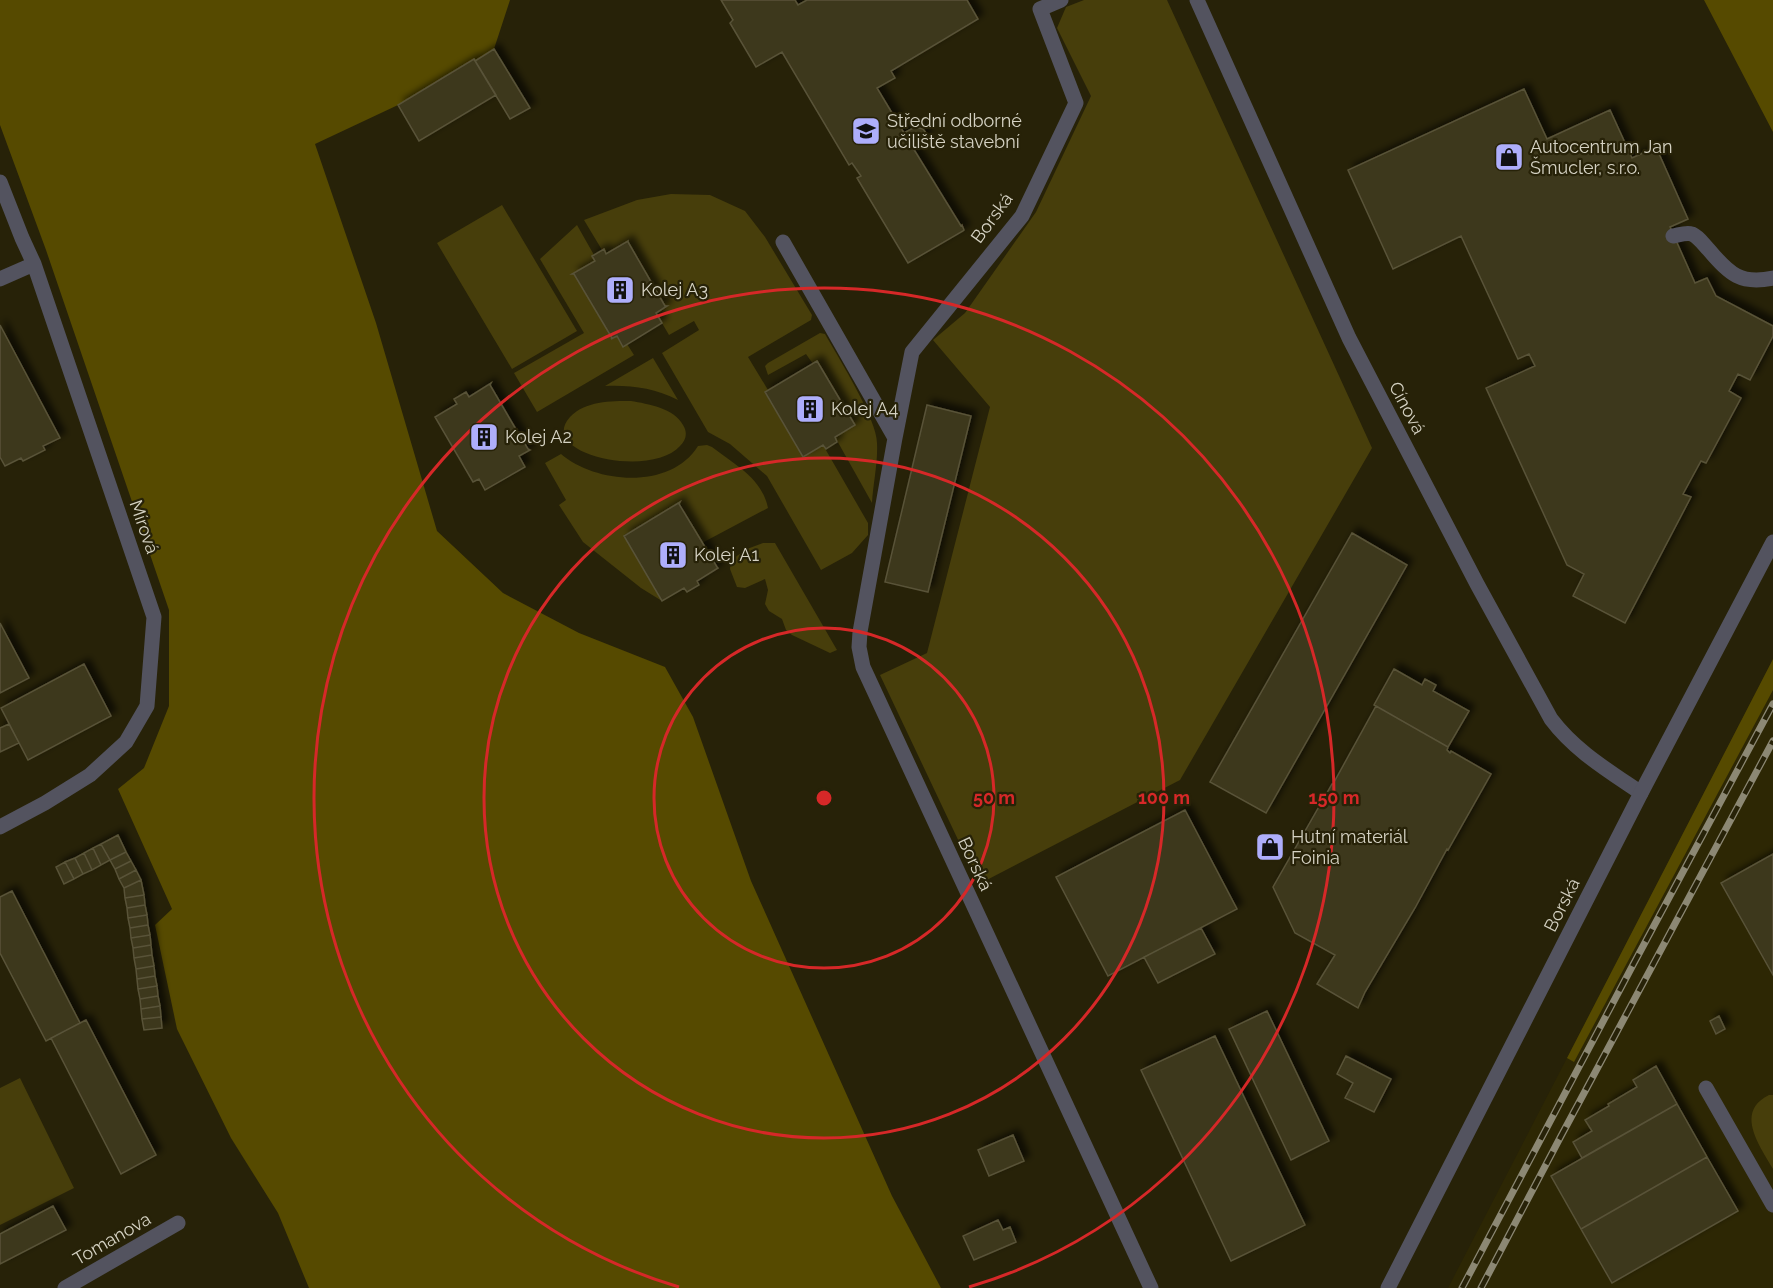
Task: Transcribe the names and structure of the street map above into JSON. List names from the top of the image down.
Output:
{
  "streets": {
    "street": [
      "Borská",
      "Cínová",
      "Mírová",
      "Tomanova"
    ]
  },
  "crossings": [
    ["Borská", "Cínová"]
  ],
  "places": {
    "school or university": ["Střední odborné učiliště stavební"],
    "shop": ["Autocentrum Jan Šmucler, s.r.o.", "Hutní materiál Foinia"],
    "building": [
      "Kolej A3",
      "Kolej A4",
      "Kolej A2",
      "Kolej A1"
    ]
  },
  "rings": ["50 m", "100 m", "150 m"]
}
